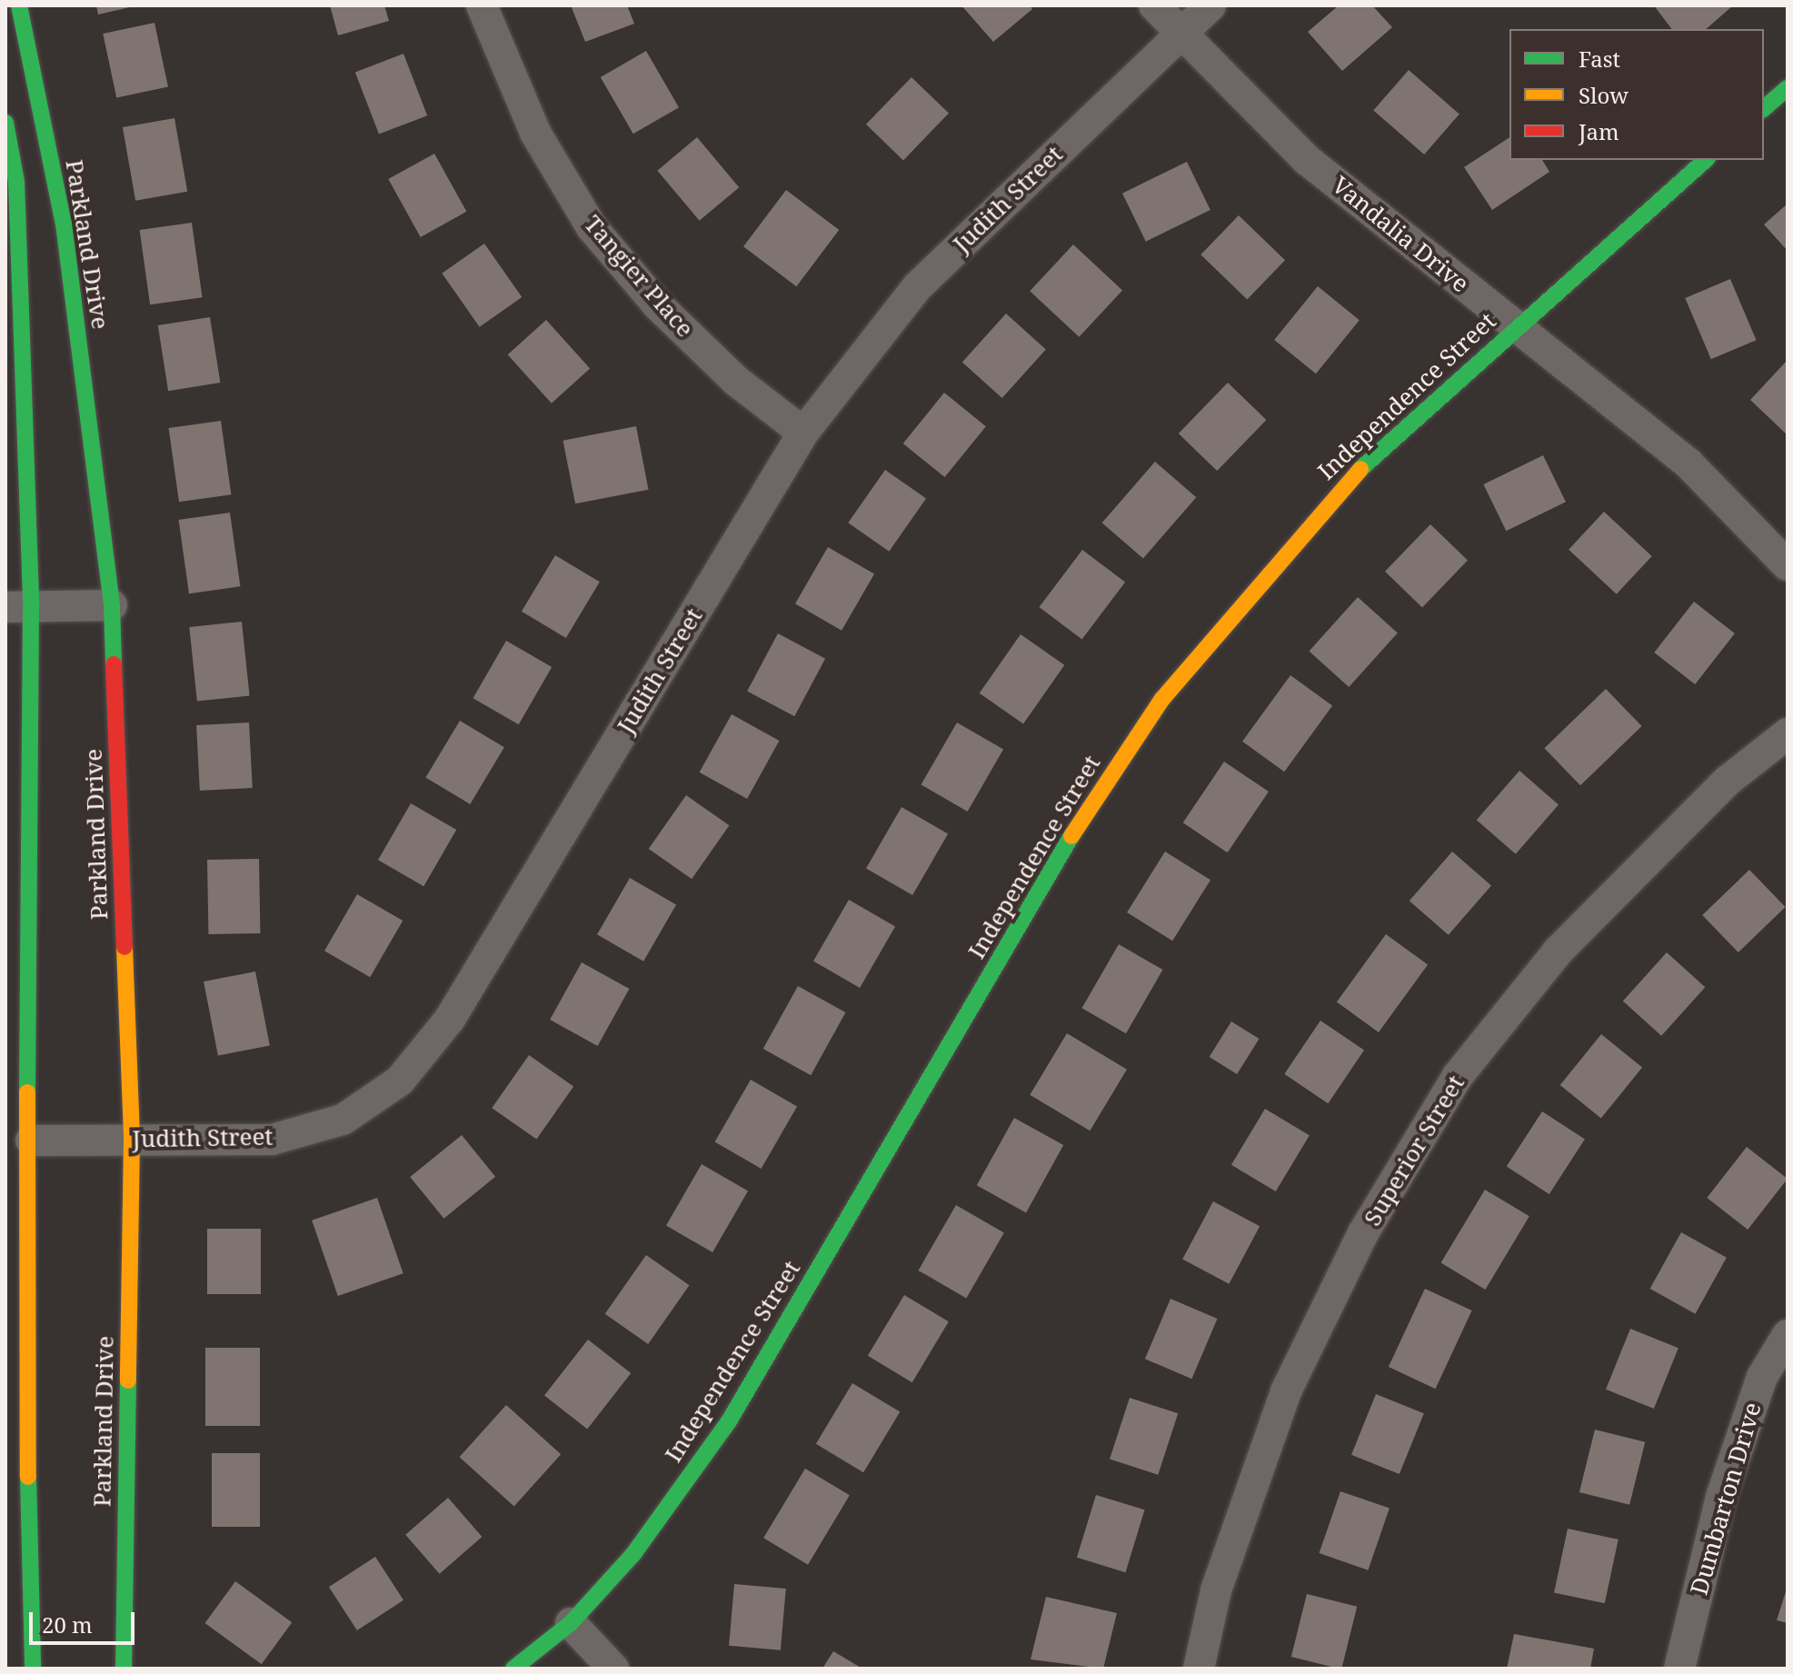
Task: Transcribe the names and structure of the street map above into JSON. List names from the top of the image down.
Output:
{
  "streets": {
    "street": [
      "Judith Street",
      "Vandalia Drive",
      "Parkland Drive",
      "Tangier Place",
      "Independence Street",
      "Superior Street",
      "Dumbarton Drive"
    ]
  },
  "crossings": [
    ["Judith Street", "Vandalia Drive"],
    ["Judith Street", "Parkland Drive"],
    ["Judith Street", "Tangier Place"],
    ["Vandalia Drive", "Independence Street"]
  ],
  "legend": ["Fast", "Slow", "Jam"],
  "scale_bar": "20 m"
}
